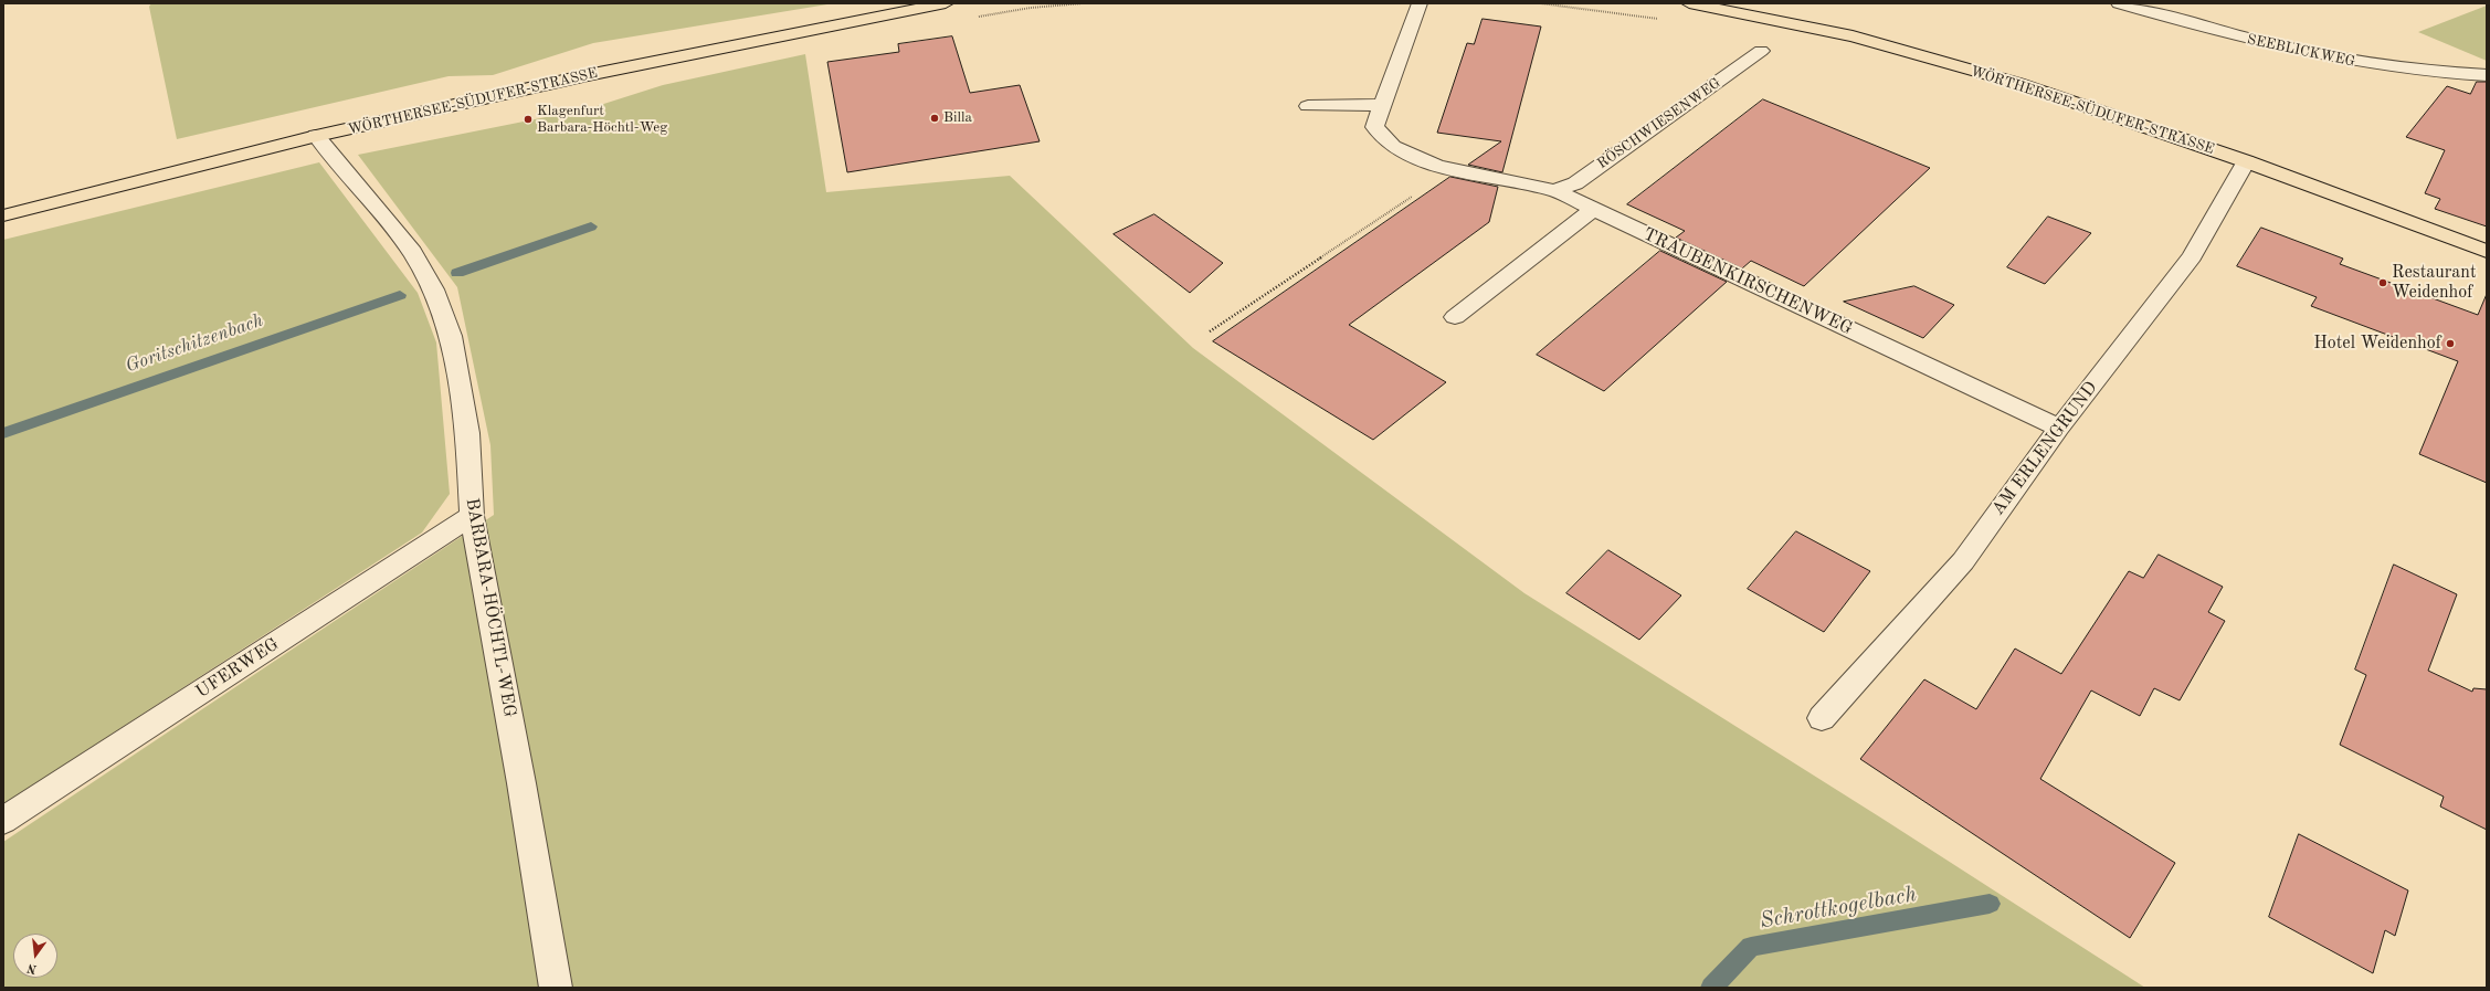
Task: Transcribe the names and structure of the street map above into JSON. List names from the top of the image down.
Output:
{
  "streets": {
    "main road": ["WÖRTHERSEE-SÜDUFER-STRASSE"],
    "street": [
      "SEEBLICKWEG",
      "RÖSCHWIESENWEG",
      "TRAUBENKIRSCHENWEG",
      "AM ERLENGRUND",
      "BARBARA-HÖCHTL-WEG",
      "UFERWEG"
    ]
  },
  "crossings": [
    ["WÖRTHERSEE-SÜDUFER-STRASSE", "AM ERLENGRUND"],
    ["WÖRTHERSEE-SÜDUFER-STRASSE", "BARBARA-HÖCHTL-WEG"],
    ["TRAUBENKIRSCHENWEG", "AM ERLENGRUND"],
    ["BARBARA-HÖCHTL-WEG", "UFERWEG"]
  ],
  "water": ["Goritschitzenbach", "Schrottkogelbach"],
  "places": [
    "Billa",
    "Klagenfurt Barbara-Höchtl-Weg",
    "Restaurant Weidenhof",
    "Hotel Weidenhof"
  ],
  "north": "bottom"
}
